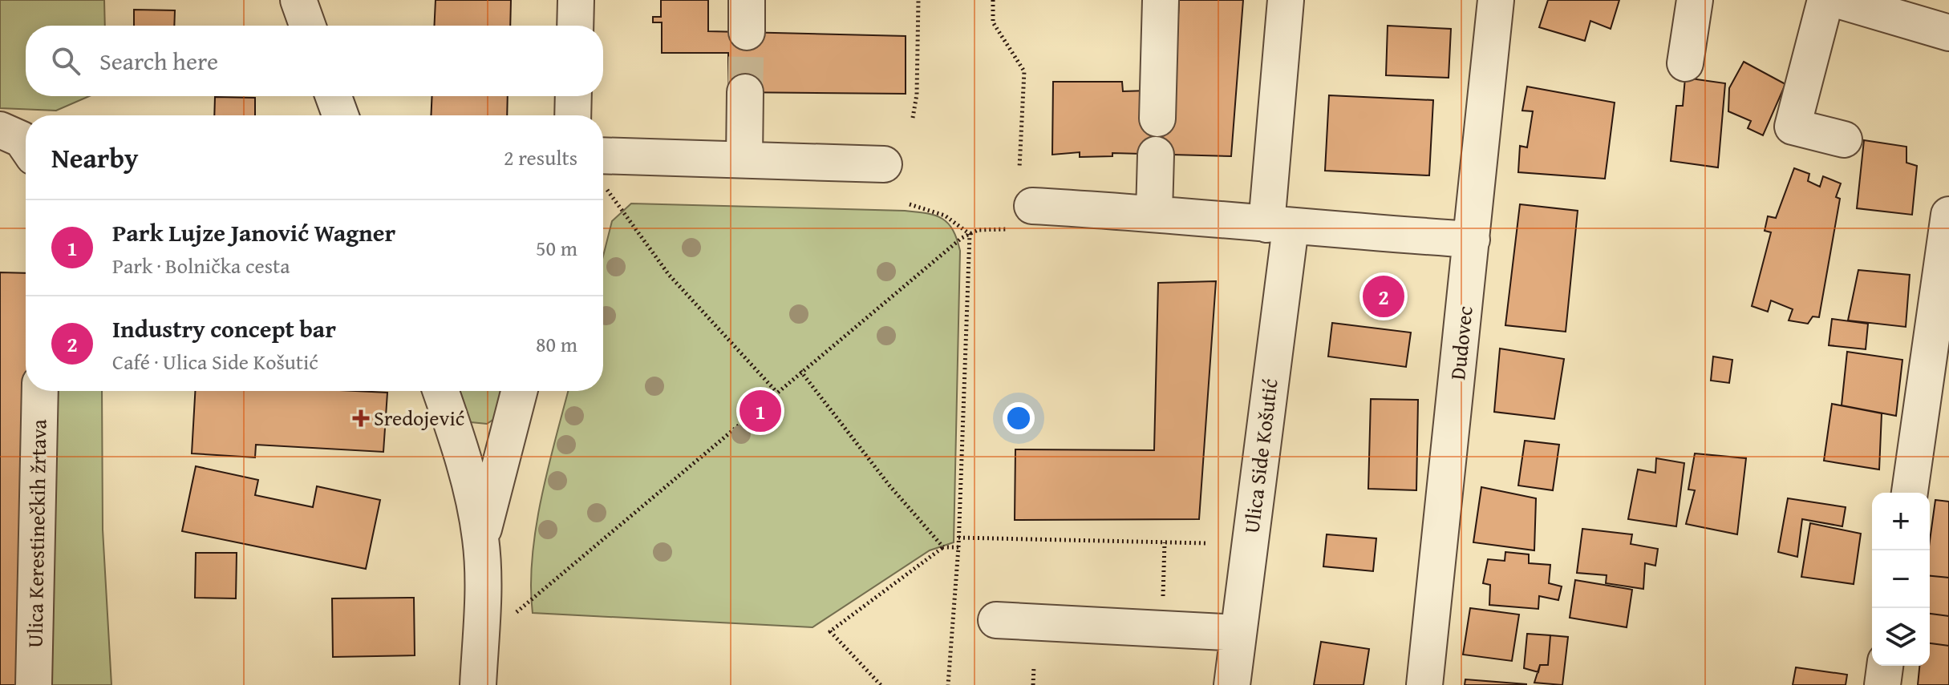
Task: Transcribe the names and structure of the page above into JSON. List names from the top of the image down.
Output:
{
  "streets": {
    "street": ["Dudovec", "Ulica Side Košutić", "Ulica Kerestinečkih žrtava"]
  },
  "places": {
    "health": ["Sredojević"]
  },
  "page": {
    "search": "Search here",
    "heading": ["Nearby", "2 results"],
    "list": [
      {
        "mark": "1",
        "name": "Park Lujze Janović Wagner",
        "note": "Park · Bolnička cesta",
        "value": "50 m"
      },
      {
        "mark": "2",
        "name": "Industry concept bar",
        "note": "Café · Ulica Side Košutić",
        "value": "80 m"
      }
    ],
    "pins": ["2", "1"],
    "map_buttons": ["+", "−"]
  }
}
